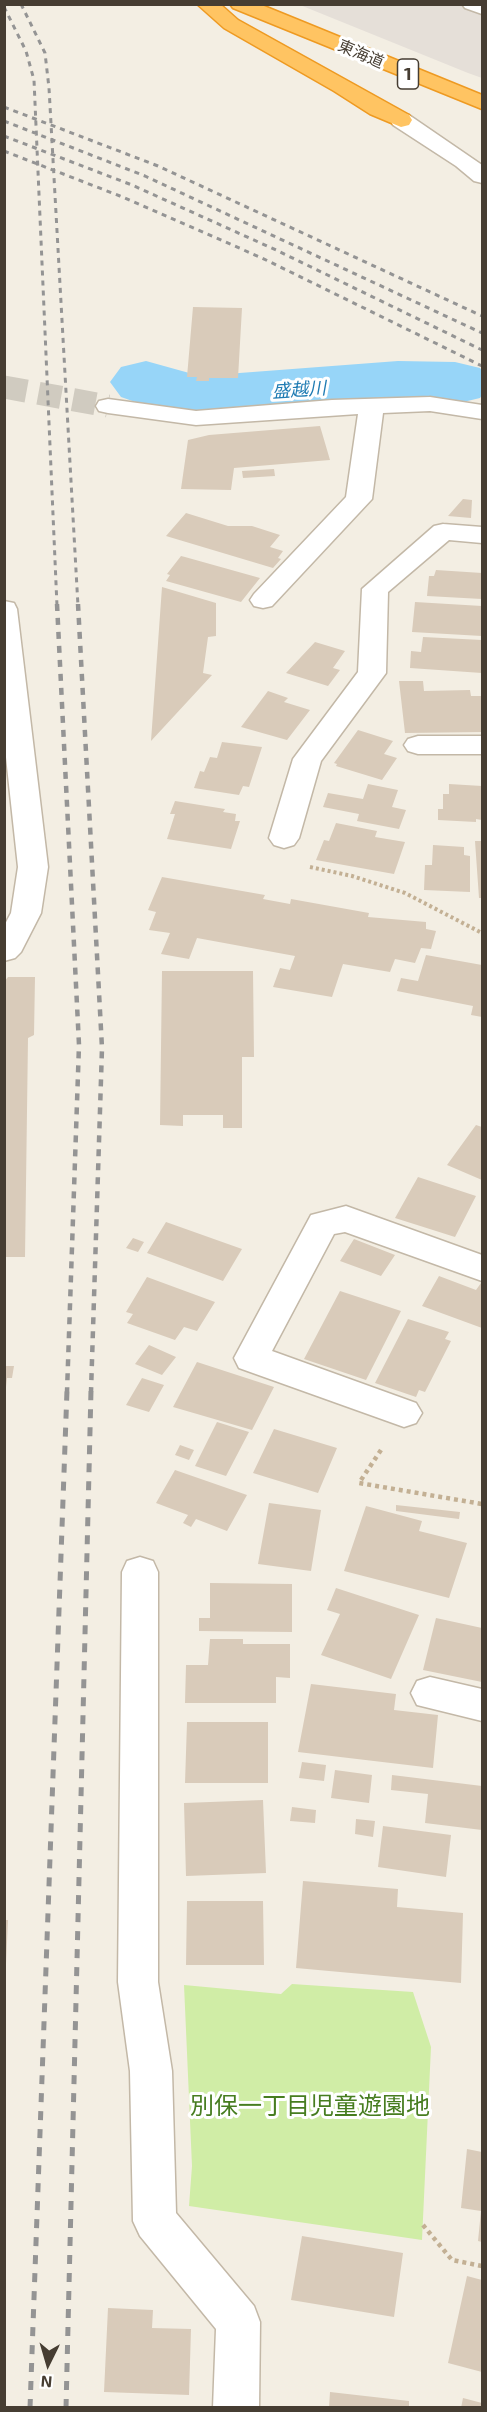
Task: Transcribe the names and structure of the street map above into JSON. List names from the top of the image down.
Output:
{
  "streets": {
    "highway": ["東海道", "1"]
  },
  "water": ["盛越川"],
  "parks": ["別保一丁目児童遊園地"],
  "north": "bottom"
}
